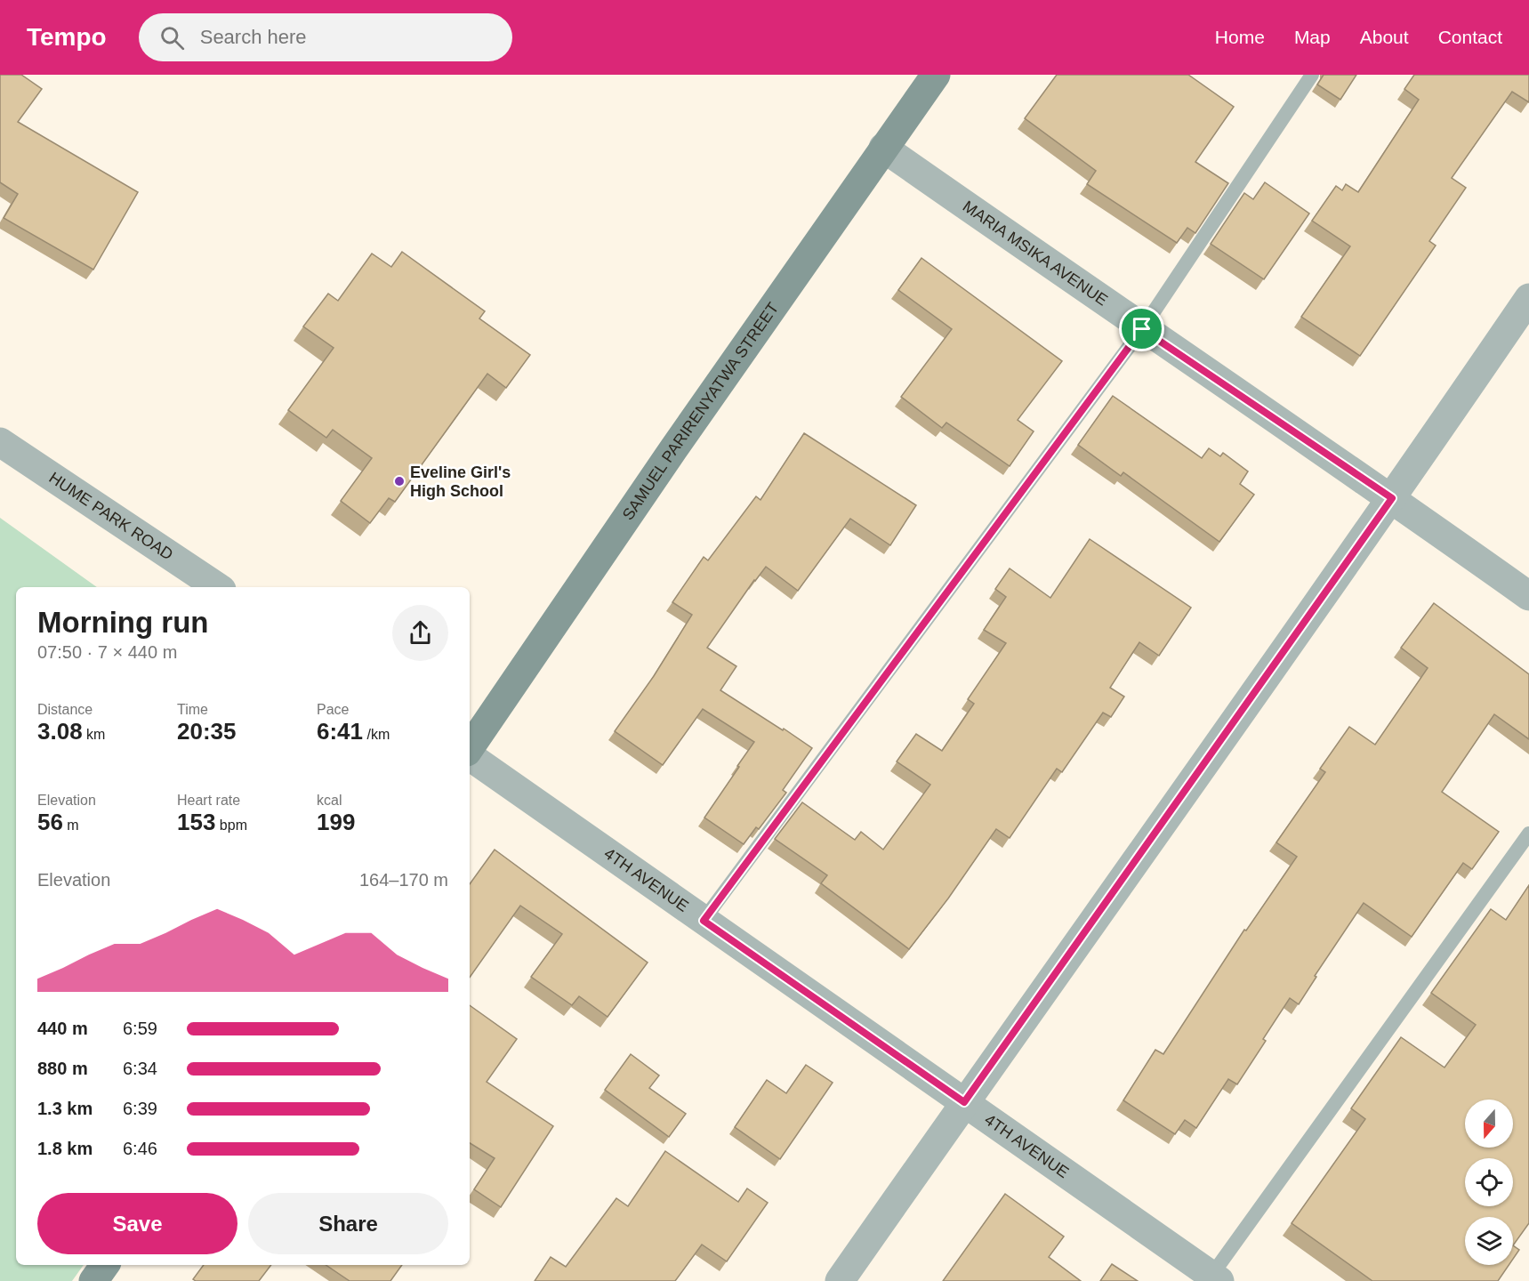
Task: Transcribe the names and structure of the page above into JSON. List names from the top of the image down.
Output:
{
  "streets": {
    "street": [
      "MARIA MSIKA AVENUE",
      "SAMUEL PARIRENYATWA STREET",
      "HUME PARK ROAD",
      "4TH AVENUE"
    ]
  },
  "crossings": [
    ["MARIA MSIKA AVENUE", "SAMUEL PARIRENYATWA STREET"]
  ],
  "places": ["Eveline Girl's High School"],
  "north": "bottom",
  "page": {
    "header": "Tempo",
    "search": "Search here",
    "nav": [
      "Home",
      "Map",
      "About",
      "Contact"
    ],
    "heading": ["Morning run", "07:50 · 7 × 440 m"],
    "stats": [
      ["Distance", "3.08 km"],
      ["Time", "20:35"],
      ["Pace", "6:41 /km"],
      ["Elevation", "56 m"],
      ["Heart rate", "153 bpm"],
      ["kcal", "199"]
    ],
    "chart": ["Elevation", "164–170 m"],
    "list": [
      {
        "name": "440 m",
        "note": "6:59"
      },
      {
        "name": "880 m",
        "note": "6:34"
      },
      {
        "name": "1.3 km",
        "note": "6:39"
      },
      {
        "name": "1.8 km",
        "note": "6:46"
      }
    ],
    "buttons": ["Save", "Share"]
  }
}
